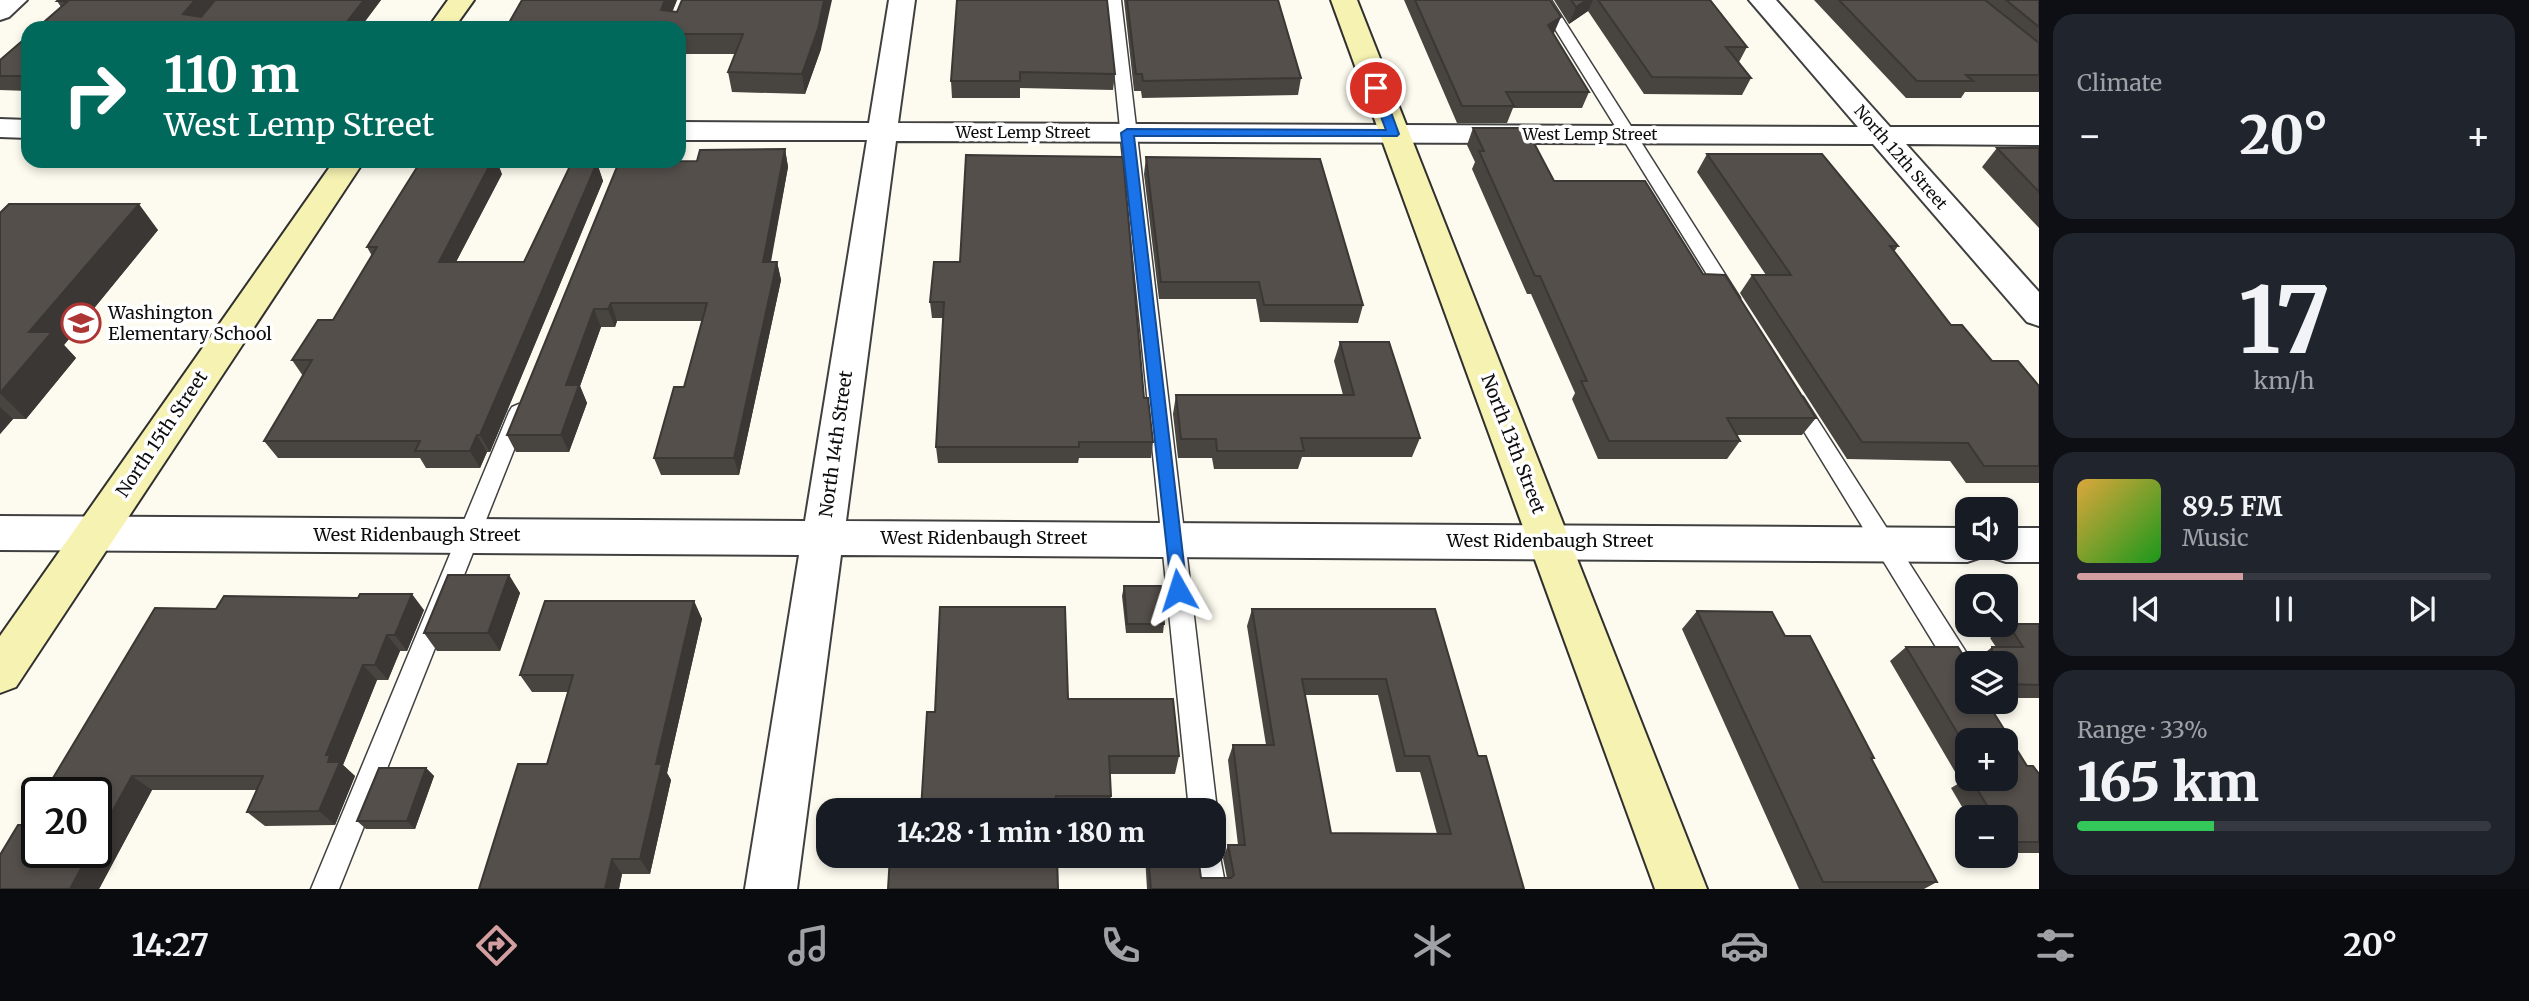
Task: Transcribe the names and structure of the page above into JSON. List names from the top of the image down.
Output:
{
  "streets": {
    "street": [
      "West Lemp Street",
      "North 12th Street",
      "North 15th Street",
      "North 14th Street",
      "North 13th Street",
      "West Ridenbaugh Street"
    ]
  },
  "crossings": [
    ["West Lemp Street", "North 12th Street"],
    ["West Lemp Street", "North 14th Street"],
    ["West Lemp Street", "North 13th Street"],
    ["North 15th Street", "West Ridenbaugh Street"],
    ["North 14th Street", "West Ridenbaugh Street"],
    ["North 13th Street", "West Ridenbaugh Street"]
  ],
  "places": {
    "school or university": ["Washington Elementary School"]
  },
  "page": {
    "tile": [
      "Climate",
      ["17", "km/h"],
      ["Range · 33%", "165 km"]
    ],
    "turn": ["110 m", "West Lemp Street"],
    "heat": ["−", "20°", "+"],
    "song": ["89.5 FM", "Music"],
    "map_buttons": ["+", "−"],
    "limit": "20",
    "trip": "14:28 · 1 min · 180 m",
    "tabs": ["14:27", "20°"]
  }
}
